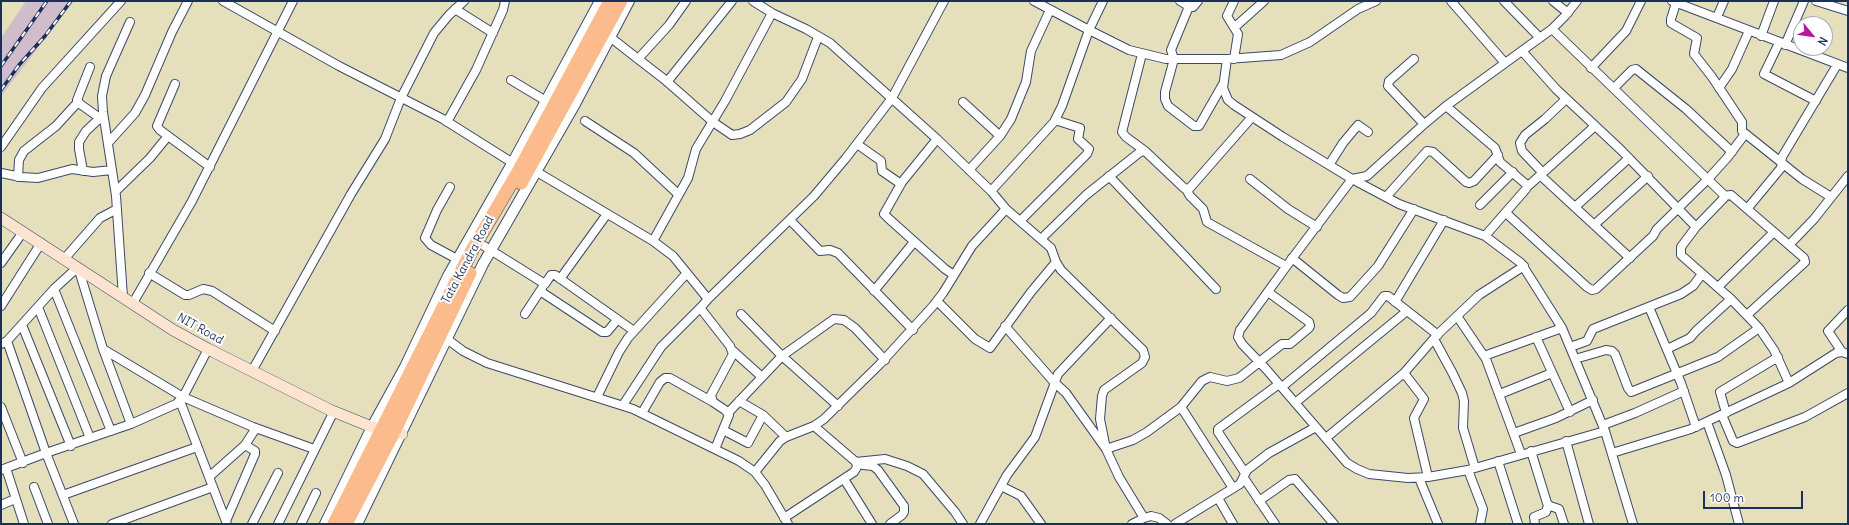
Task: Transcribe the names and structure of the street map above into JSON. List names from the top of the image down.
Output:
{
  "streets": {
    "main road": ["Tata Kandra Road", "NIT Road"]
  },
  "crossings": [
    ["Tata Kandra Road", "NIT Road"]
  ],
  "scale_bar": "100 m",
  "north": "bottom right"
}
